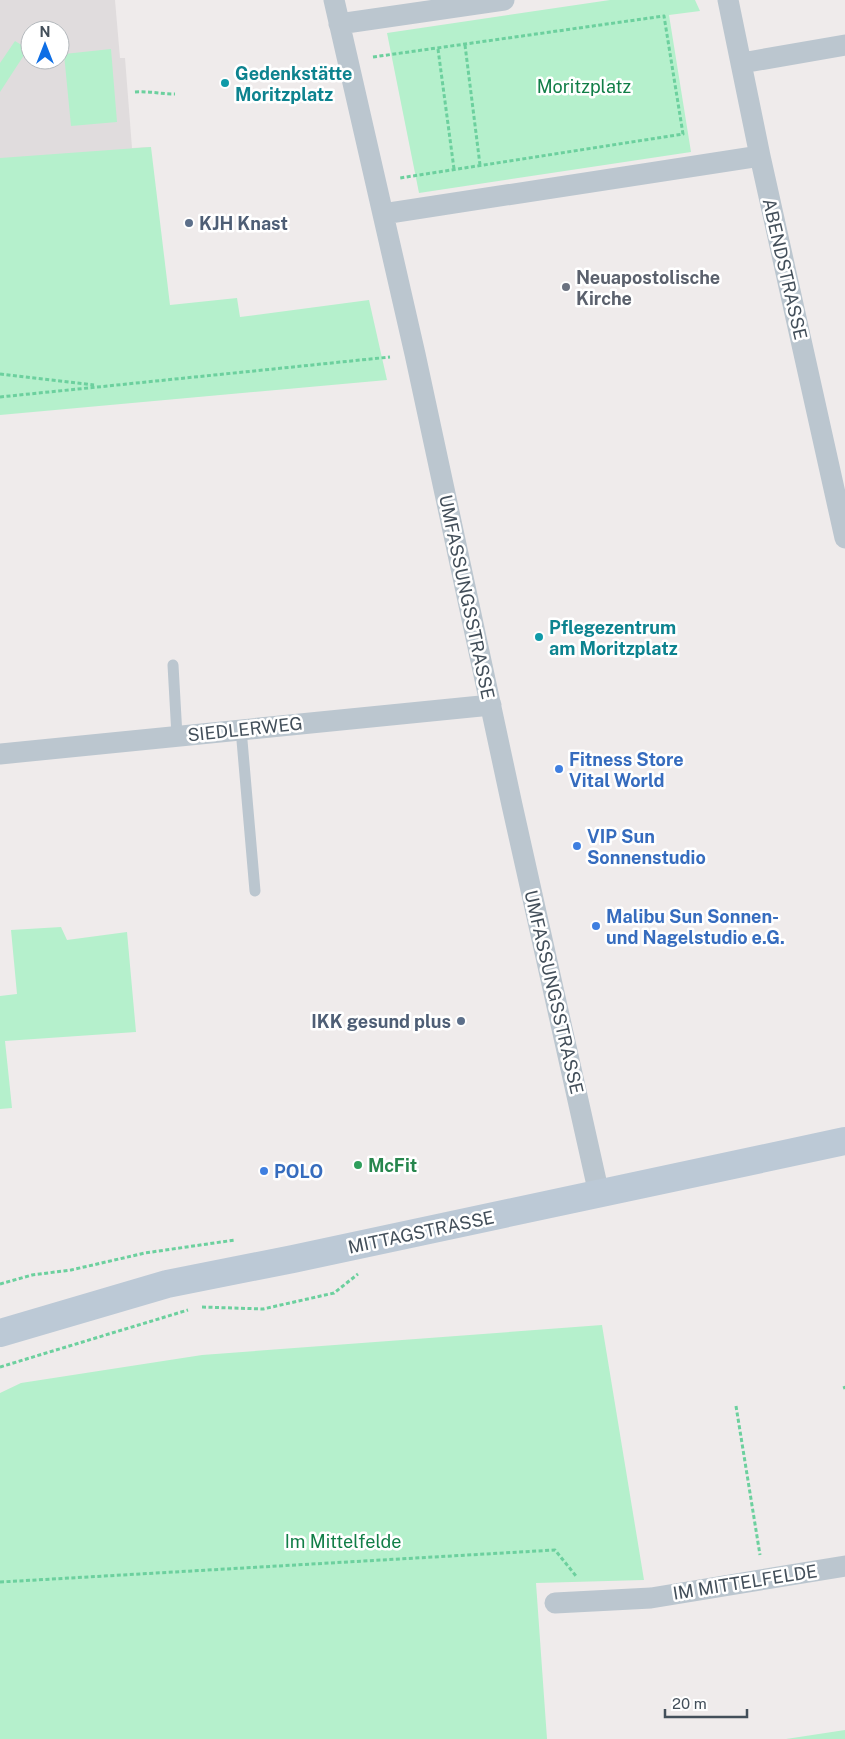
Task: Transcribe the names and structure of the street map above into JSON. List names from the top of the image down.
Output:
{
  "streets": {
    "street": [
      "ABENDSTRASSE",
      "UMFASSUNGSSTRASSE",
      "SIEDLERWEG",
      "MITTAGSTRASSE",
      "IM MITTELFELDE"
    ]
  },
  "crossings": [
    ["UMFASSUNGSSTRASSE", "SIEDLERWEG"],
    ["UMFASSUNGSSTRASSE", "MITTAGSTRASSE"]
  ],
  "parks": ["Moritzplatz", "Im Mittelfelde"],
  "places": [
    "Gedenkstätte Moritzplatz",
    "KJH Knast",
    "Neuapostolische Kirche",
    "Pflegezentrum am Moritzplatz",
    "Fitness Store Vital World",
    "VIP Sun Sonnenstudio",
    "Malibu Sun Sonnen- und Nagelstudio e.G.",
    "IKK gesund plus",
    "McFit",
    "POLO"
  ],
  "scale_bar": "20 m",
  "north": "top"
}
